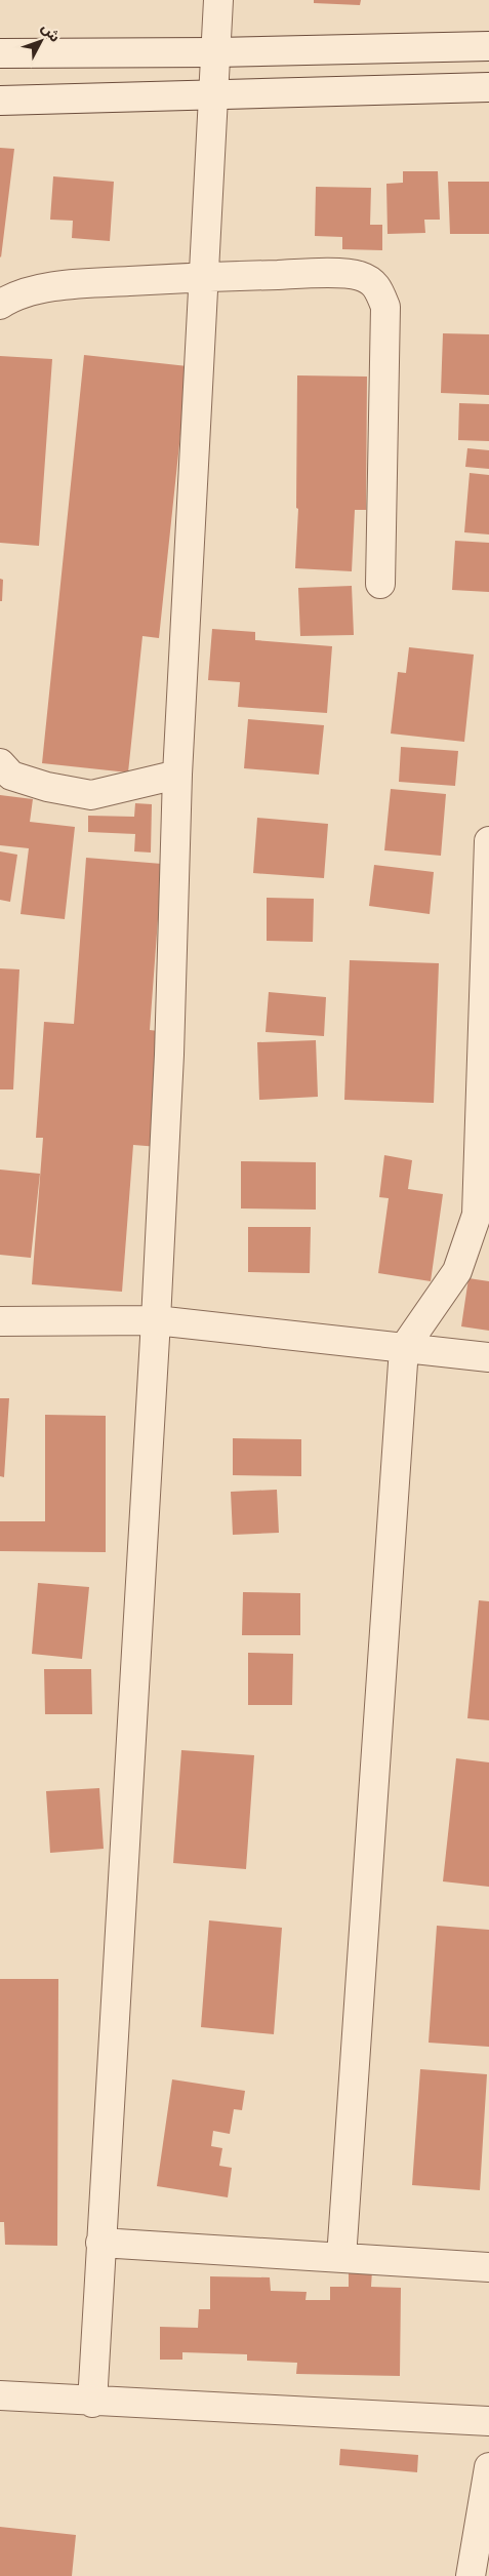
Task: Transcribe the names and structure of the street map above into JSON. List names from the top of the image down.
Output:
{
  "north": "top right"
}
